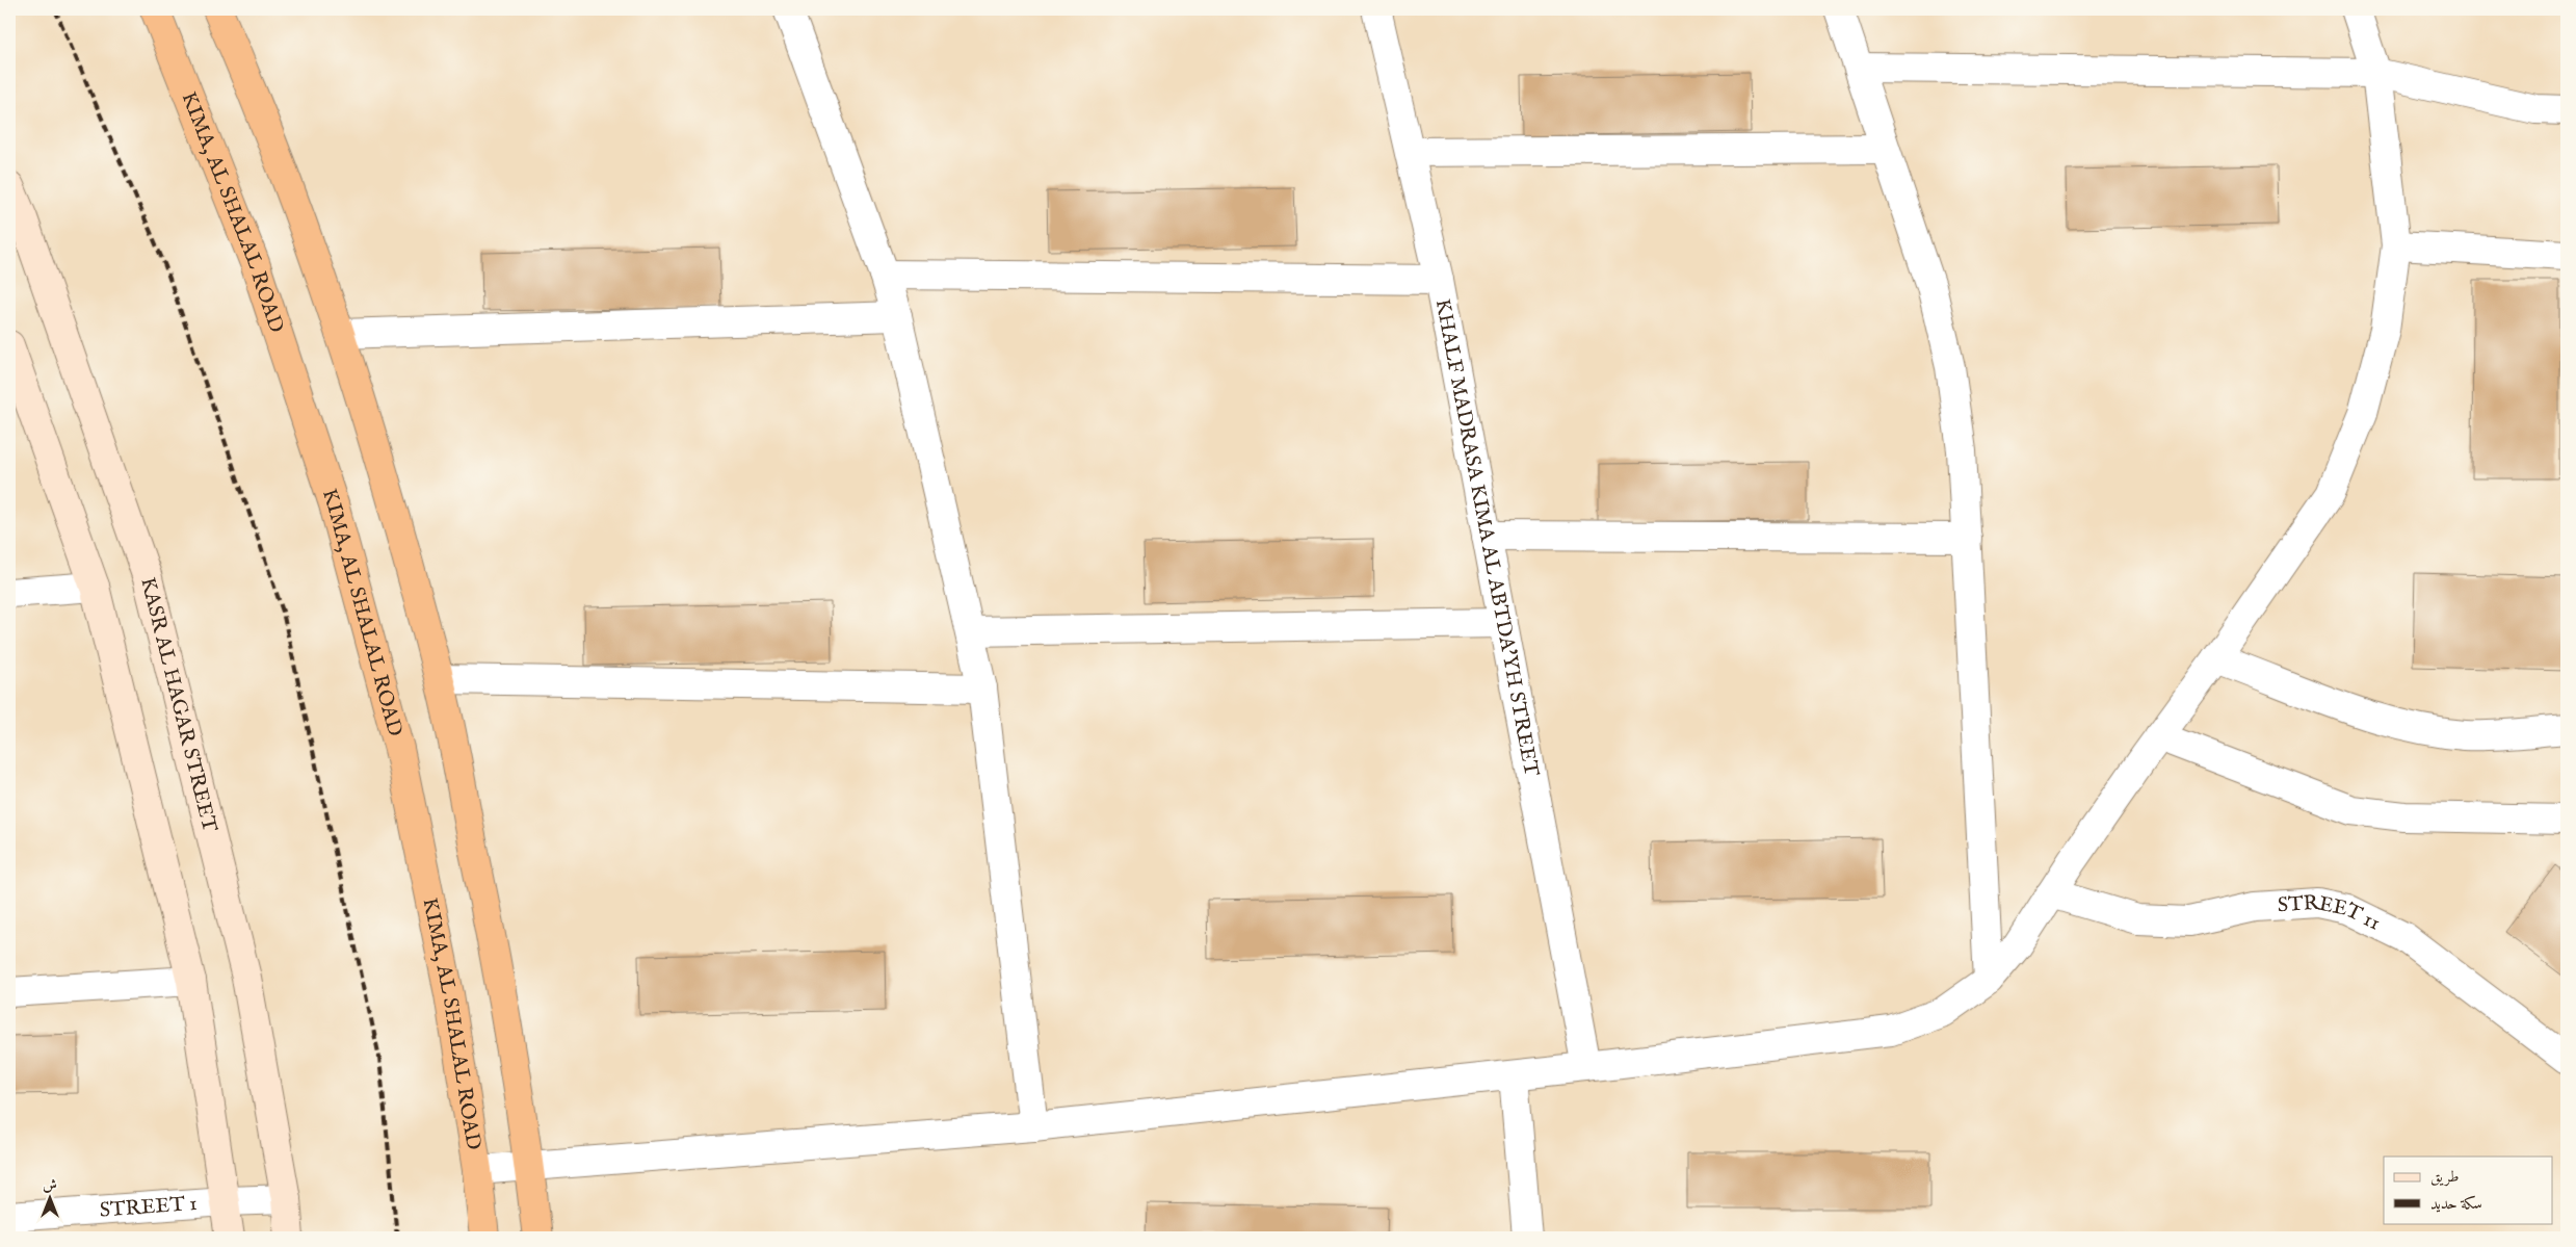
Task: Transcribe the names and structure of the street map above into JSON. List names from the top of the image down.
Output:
{
  "streets": {
    "highway": ["KIMA, AL SHALAL ROAD"],
    "main road": ["KASR AL HAGAR STREET"],
    "street": ["KHALF MADRASA KIMA AL ABTDA'YH STREET", "STREET 11", "STREET 1"]
  },
  "crossings": [
    ["KASR AL HAGAR STREET", "STREET 1"]
  ],
  "legend": ["طريق", "سكة حديد"],
  "north": "top"
}
